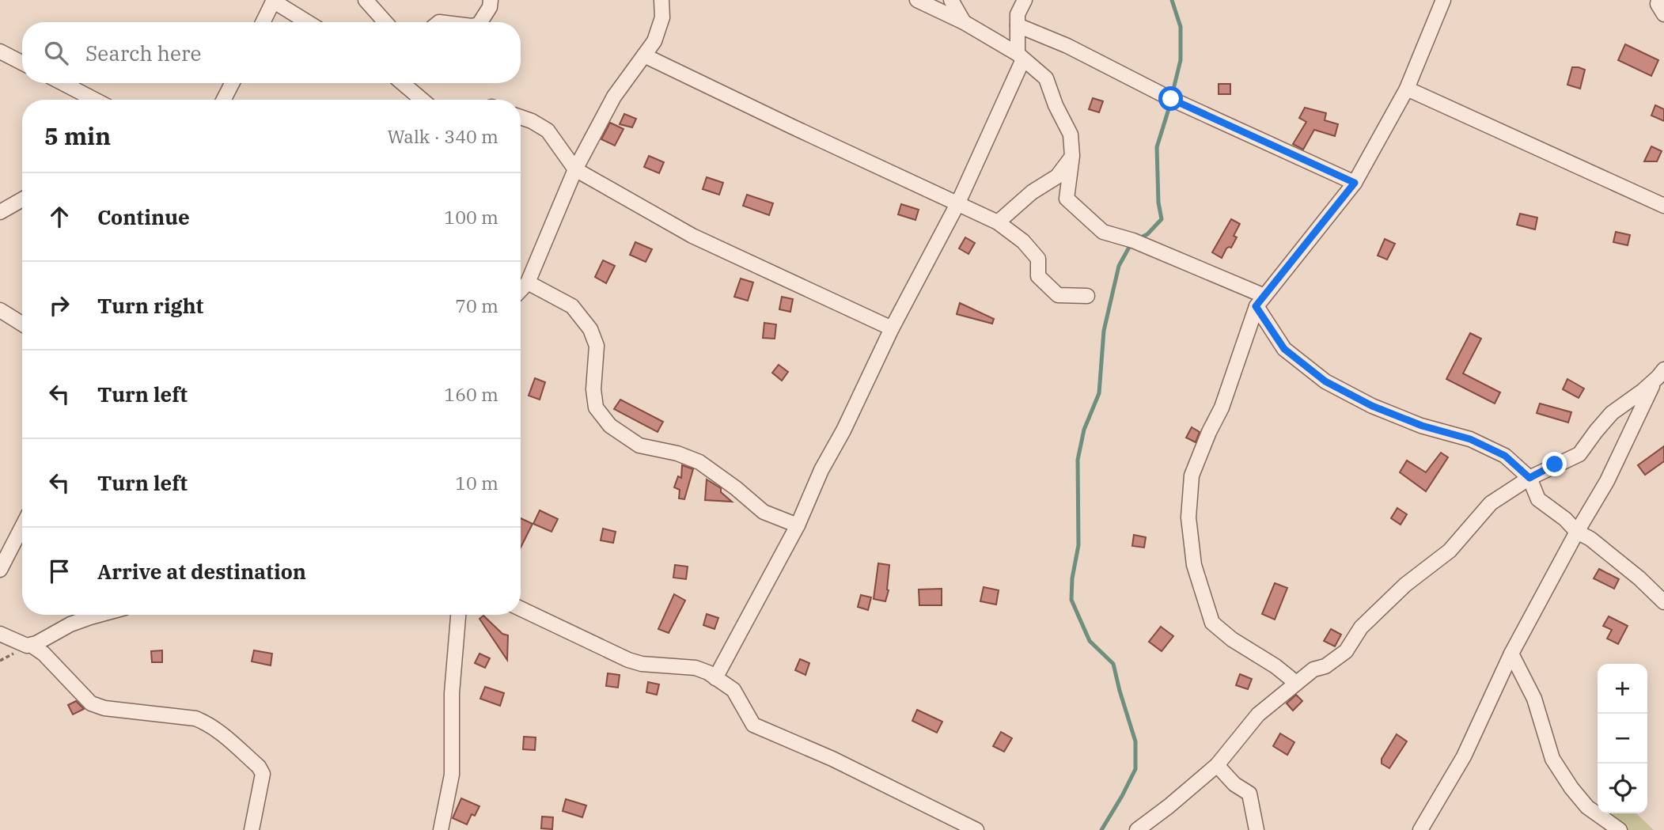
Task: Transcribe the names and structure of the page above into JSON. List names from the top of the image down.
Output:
{
  "page": {
    "search": "Search here",
    "heading": ["5 min", "Walk · 340 m"],
    "list": [
      ["Continue", "100 m"],
      ["Turn right", "70 m"],
      ["Turn left", "160 m"],
      ["Turn left", "10 m"],
      "Arrive at destination"
    ],
    "map_buttons": ["+", "−"]
  }
}
